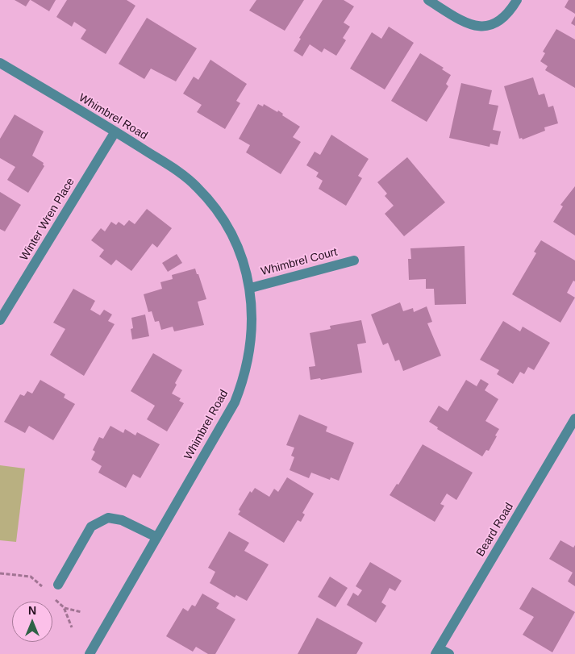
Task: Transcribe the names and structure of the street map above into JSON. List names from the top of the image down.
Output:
{
  "streets": {
    "street": [
      "Whimbrel Road",
      "Winter Wren Place",
      "Whimbrel Court",
      "Beard Road"
    ]
  },
  "crossings": [
    ["Whimbrel Road", "Winter Wren Place"],
    ["Whimbrel Road", "Whimbrel Court"]
  ],
  "north": "top"
}
